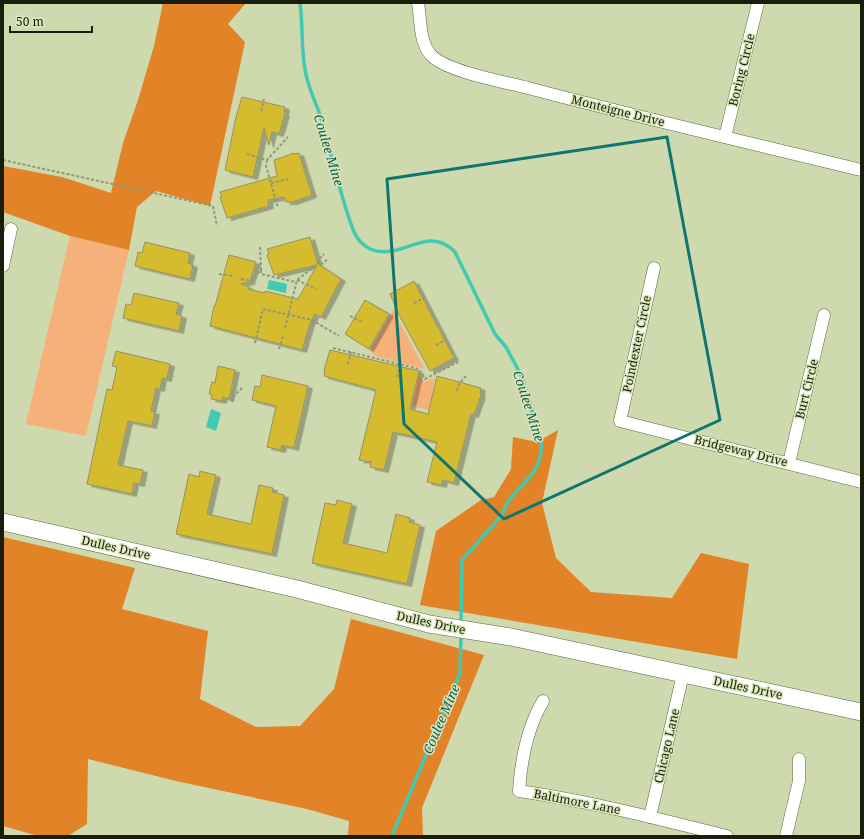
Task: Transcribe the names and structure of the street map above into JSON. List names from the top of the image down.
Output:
{
  "streets": {
    "street": [
      "Boring Circle",
      "Monteigne Drive",
      "Poindexter Circle",
      "Burt Circle",
      "Bridgeway Drive",
      "Dulles Drive",
      "Chicago Lane",
      "Baltimore Lane"
    ]
  },
  "crossings": [
    ["Boring Circle", "Monteigne Drive"],
    ["Poindexter Circle", "Bridgeway Drive"],
    ["Burt Circle", "Bridgeway Drive"],
    ["Dulles Drive", "Chicago Lane"],
    ["Chicago Lane", "Baltimore Lane"]
  ],
  "water": ["Coulee Mine"],
  "scale_bar": "50 m"
}
